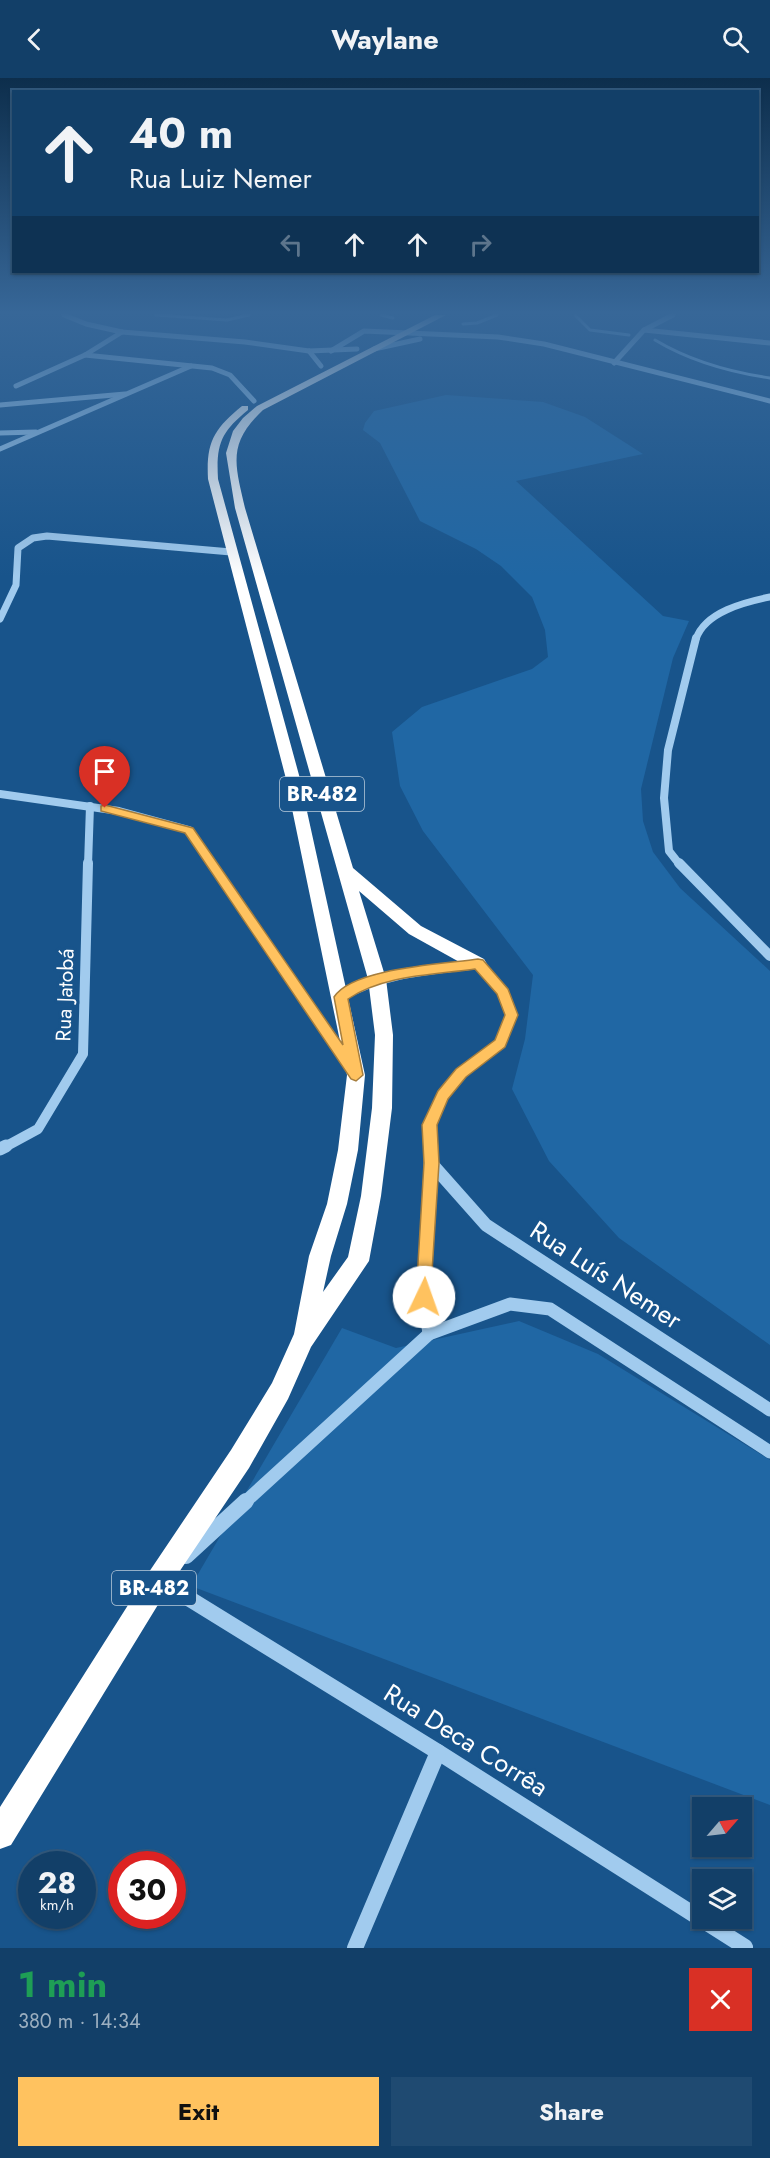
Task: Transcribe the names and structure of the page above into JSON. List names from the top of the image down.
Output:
{
  "streets": {
    "highway": ["BR-482"],
    "street": ["Rua Jatobá", "Rua Luís Nemer", "Rua Deca Corrêa"]
  },
  "crossings": [
    ["BR-482", "Rua Deca Corrêa"]
  ],
  "north": "top right",
  "page": {
    "header": "Waylane",
    "turn": ["40 m", "Rua Luiz Nemer"],
    "speed": "28 km/h",
    "limit": "30",
    "heading": ["1 min", "380 m · 14:34"],
    "buttons": ["Exit", "Share"]
  }
}
